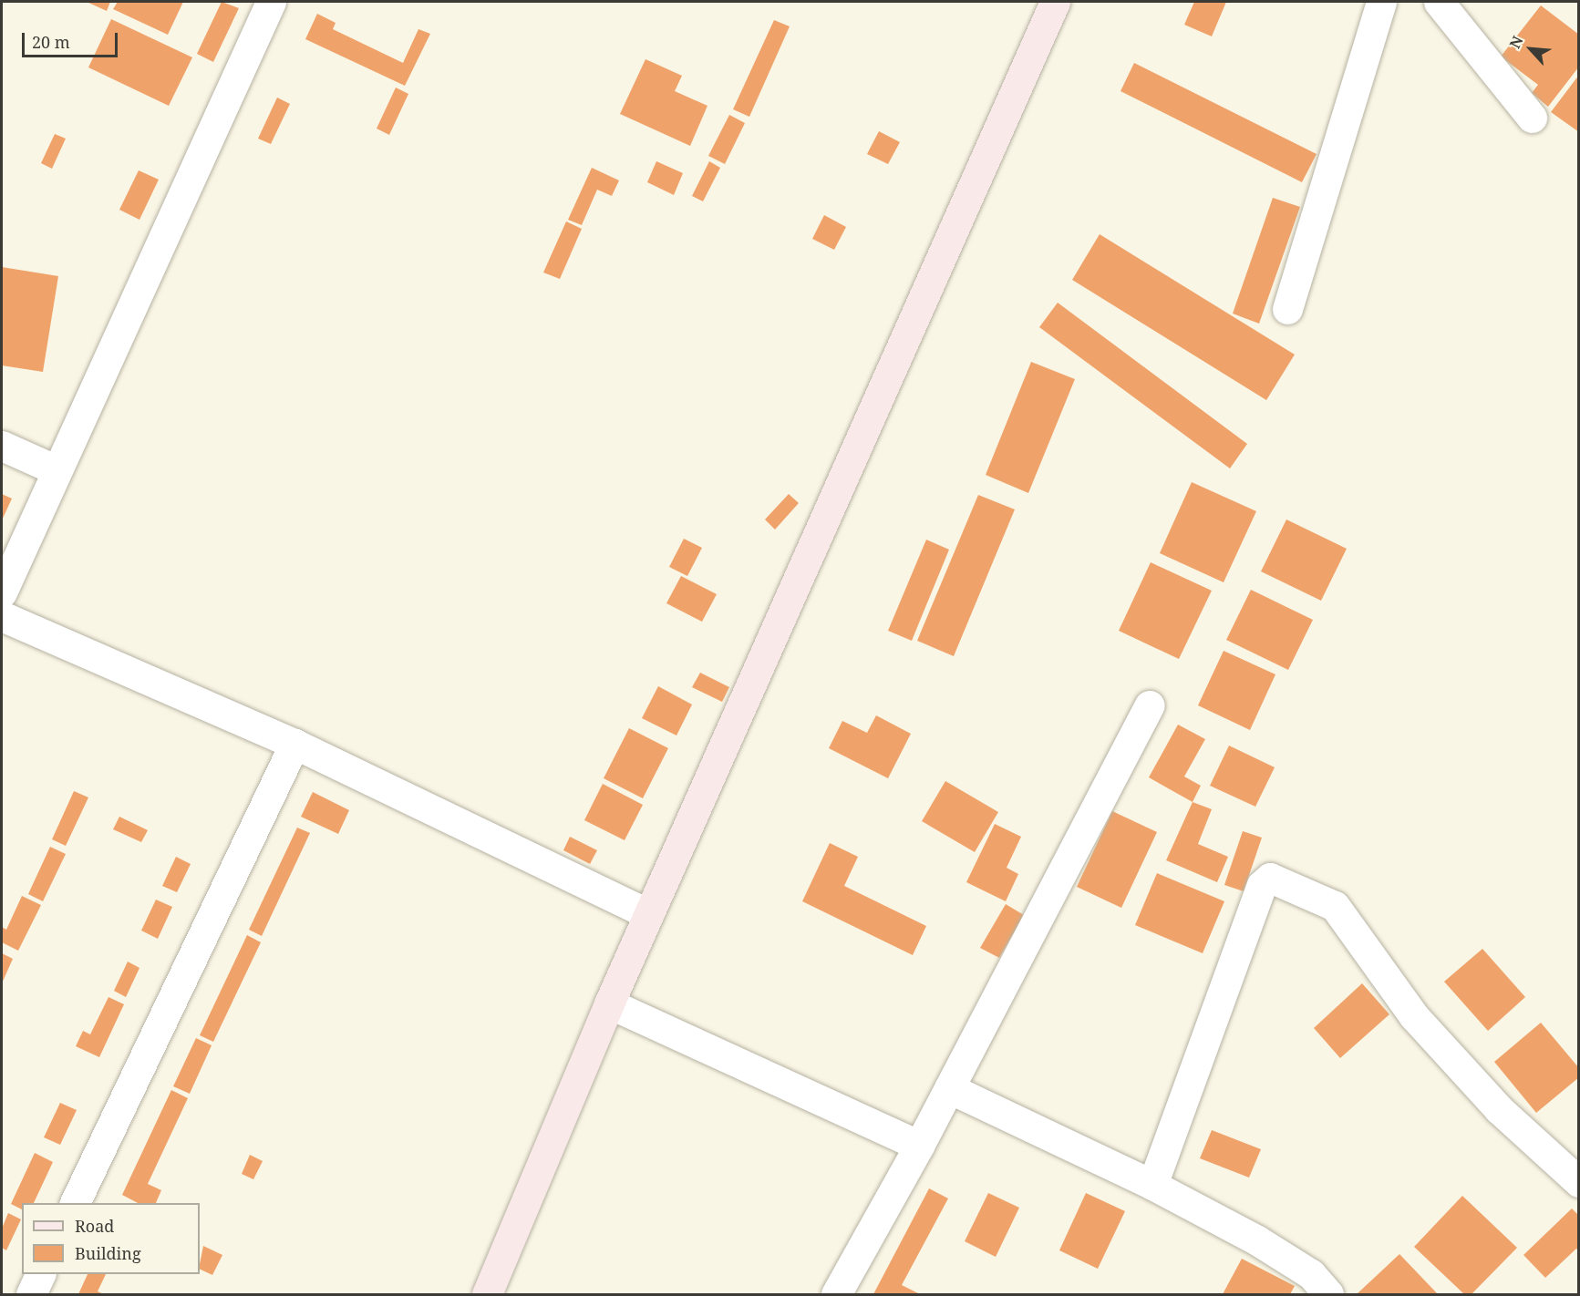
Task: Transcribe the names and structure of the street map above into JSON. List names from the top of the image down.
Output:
{
  "legend": ["Road", "Building"],
  "scale_bar": "20 m",
  "north": "top left"
}
